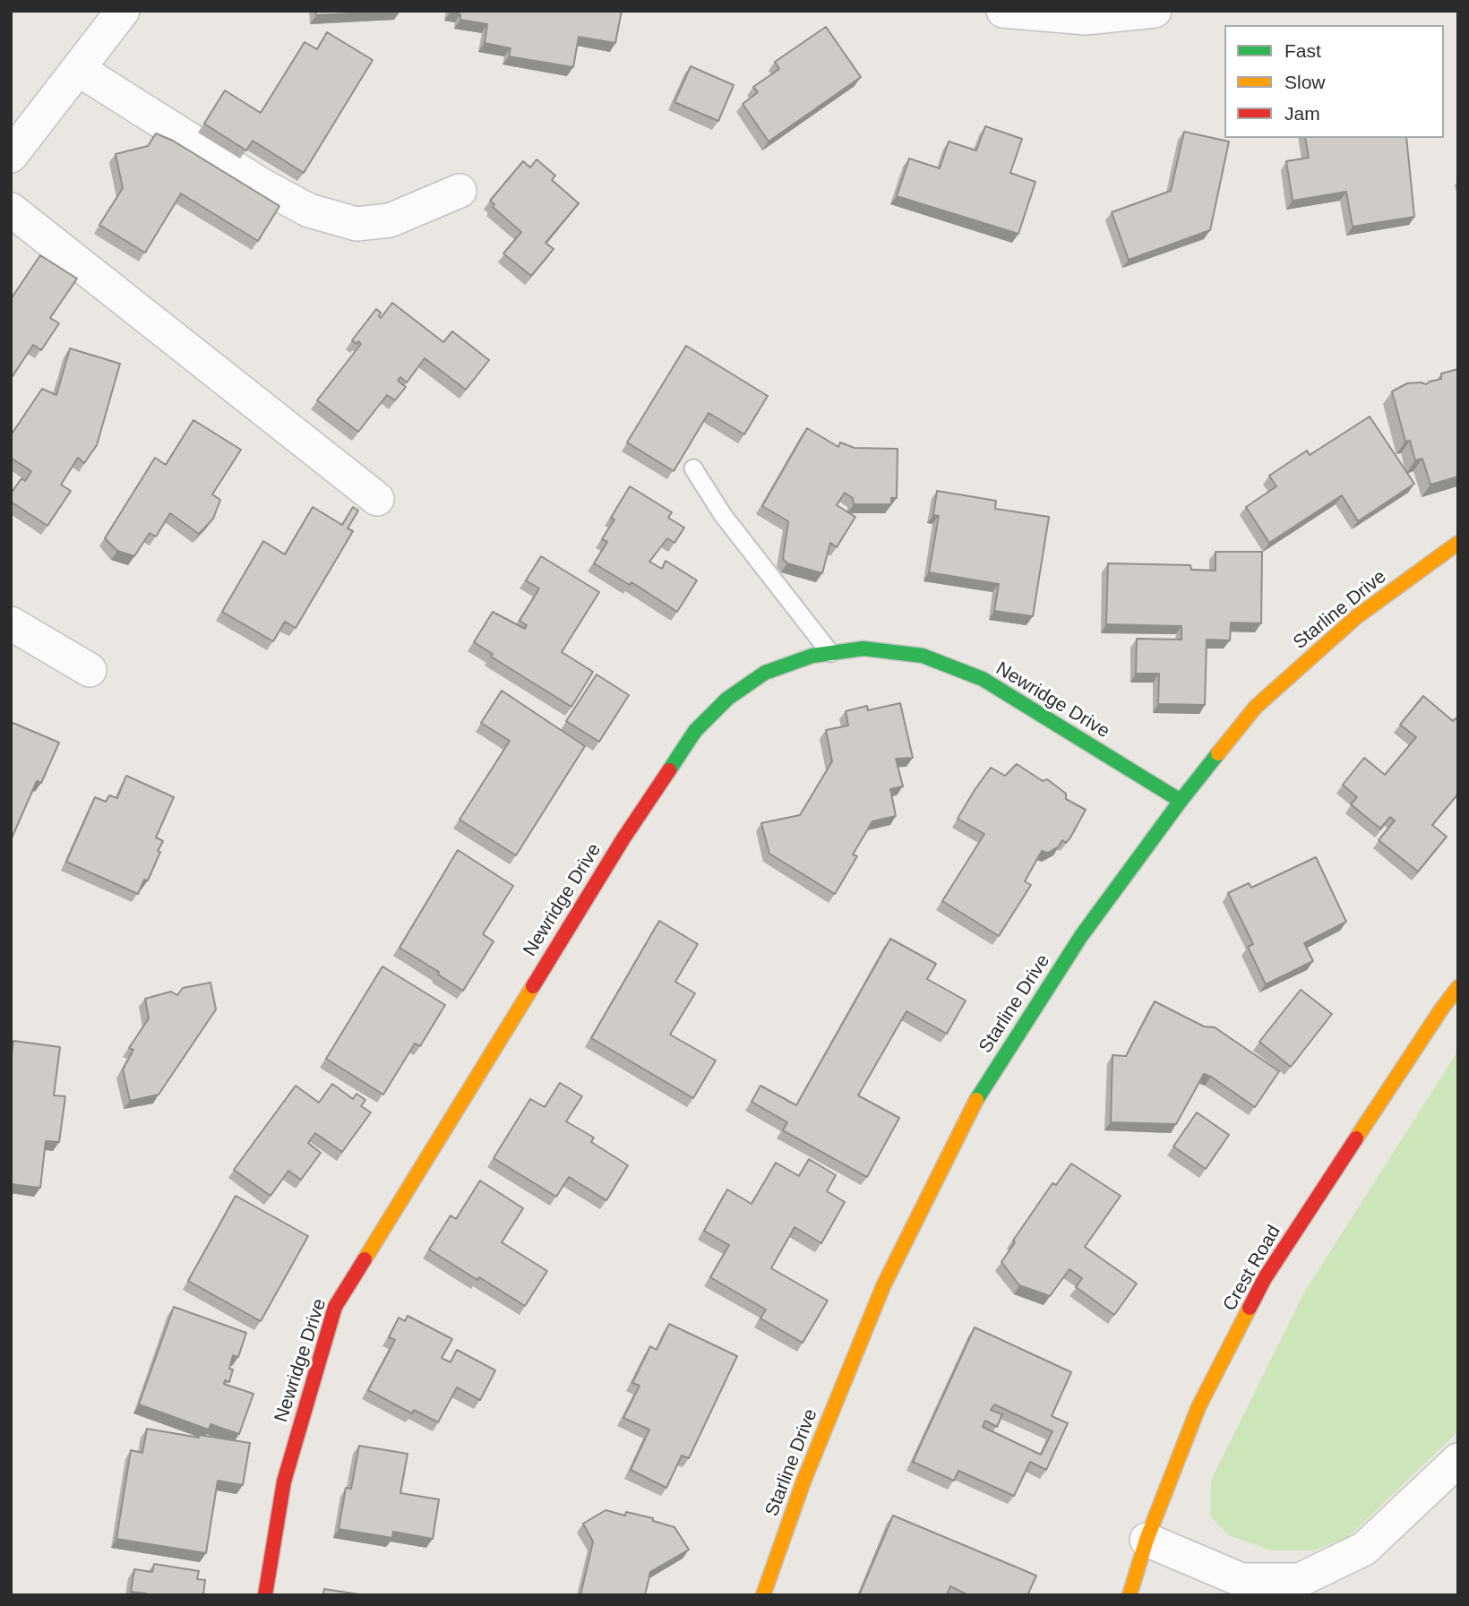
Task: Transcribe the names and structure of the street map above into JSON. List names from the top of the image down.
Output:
{
  "streets": {
    "street": ["Starline Drive", "Newridge Drive", "Crest Road"]
  },
  "crossings": [
    ["Starline Drive", "Newridge Drive"]
  ],
  "legend": ["Fast", "Slow", "Jam"]
}
